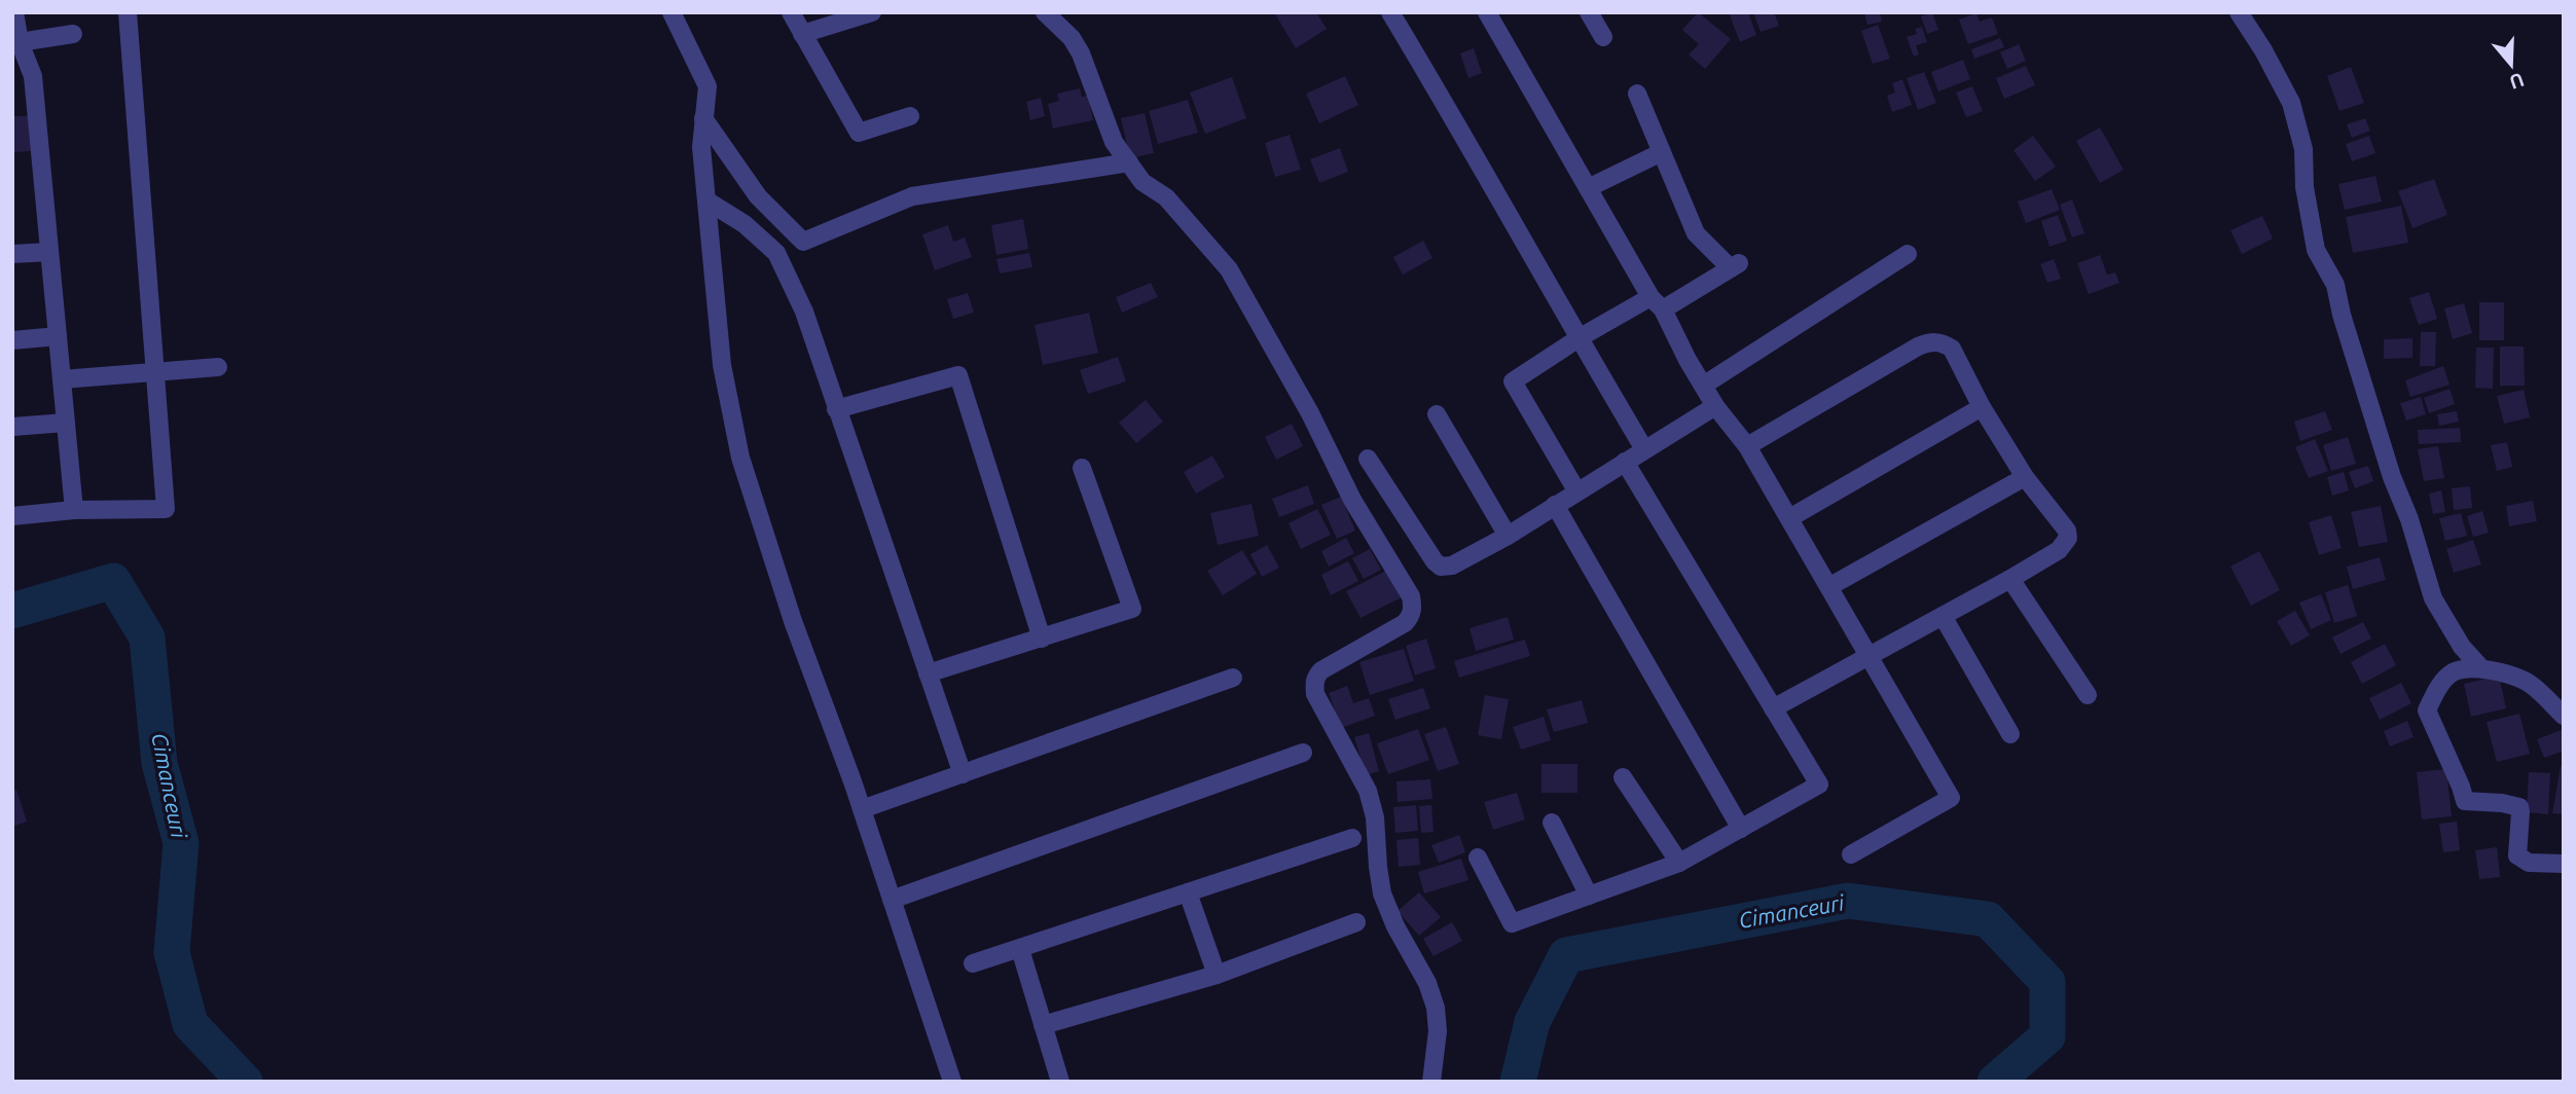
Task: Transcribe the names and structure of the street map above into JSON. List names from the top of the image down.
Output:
{
  "water": ["Cimanceuri"],
  "north": "bottom"
}
